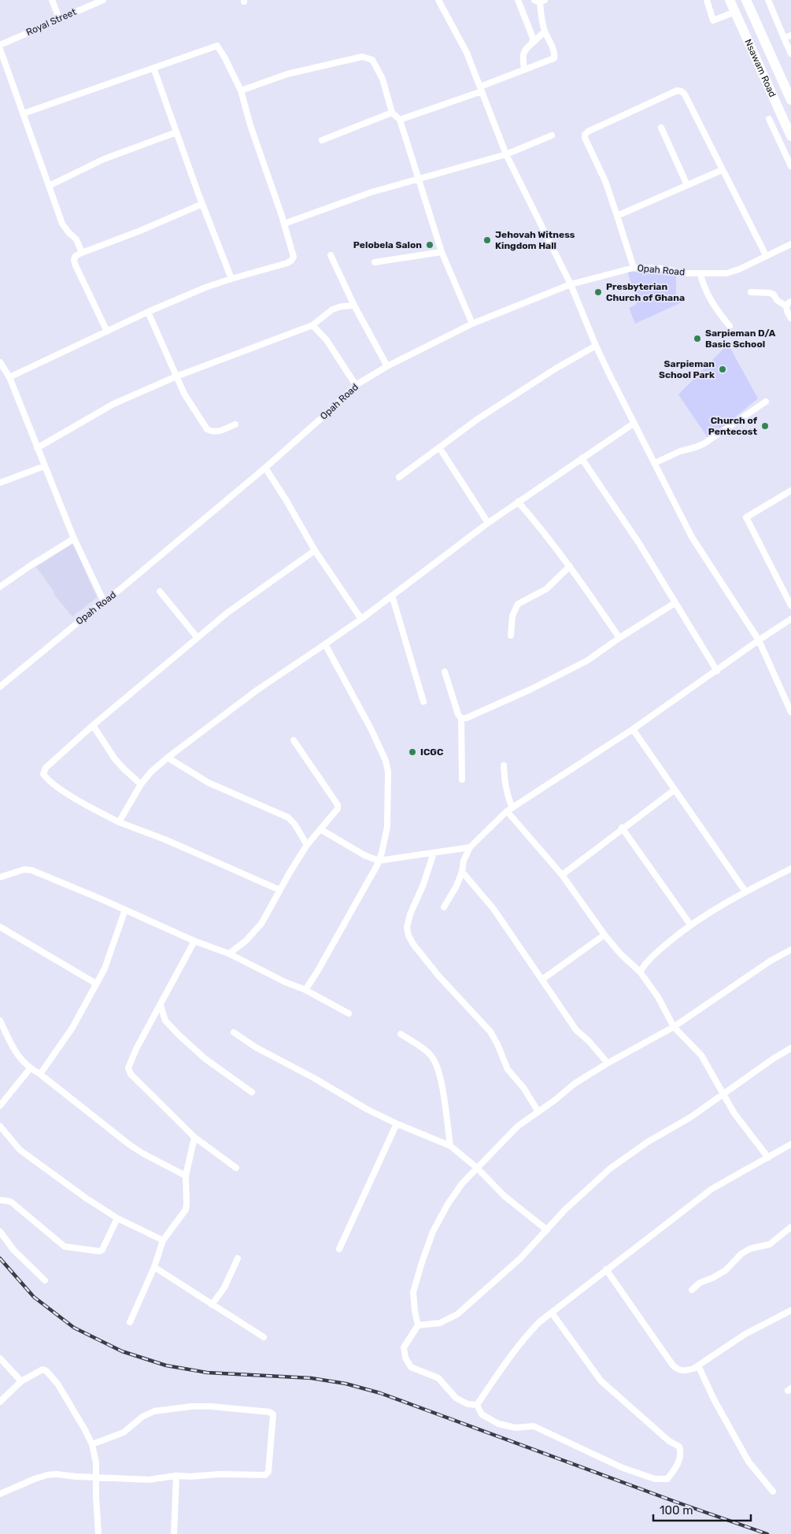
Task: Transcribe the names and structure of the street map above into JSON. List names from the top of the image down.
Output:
{
  "streets": {
    "highway": ["Nsawam Road"],
    "street": ["Royal Street", "Opah Road"]
  },
  "places": [
    "Jehovah Witness Kingdom Hall",
    "Pelobela Salon",
    "Presbyterian Church of Ghana",
    "Sarpieman D/A Basic School",
    "Sarpieman School Park",
    "Church of Pentecost",
    "ICGC"
  ],
  "scale_bar": "100 m"
}
